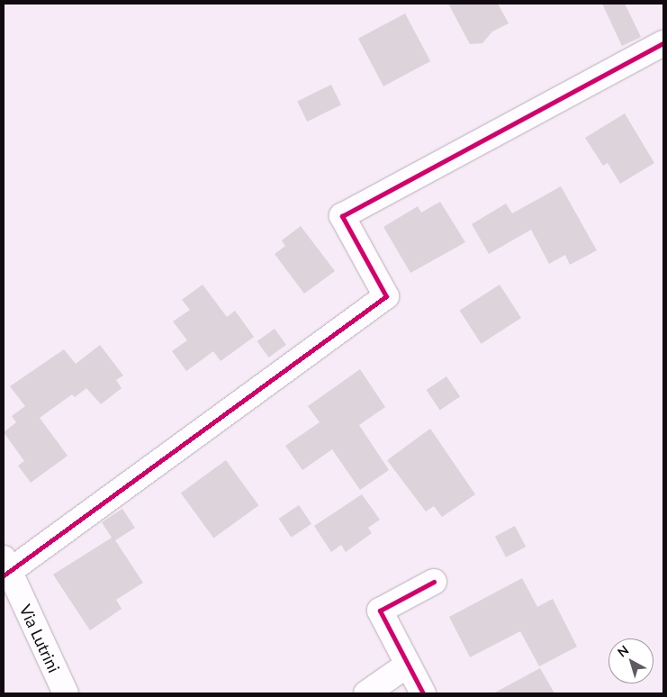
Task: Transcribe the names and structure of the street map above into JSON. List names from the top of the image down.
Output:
{
  "streets": {
    "street": ["Via Lutrini"]
  },
  "north": "top left"
}
